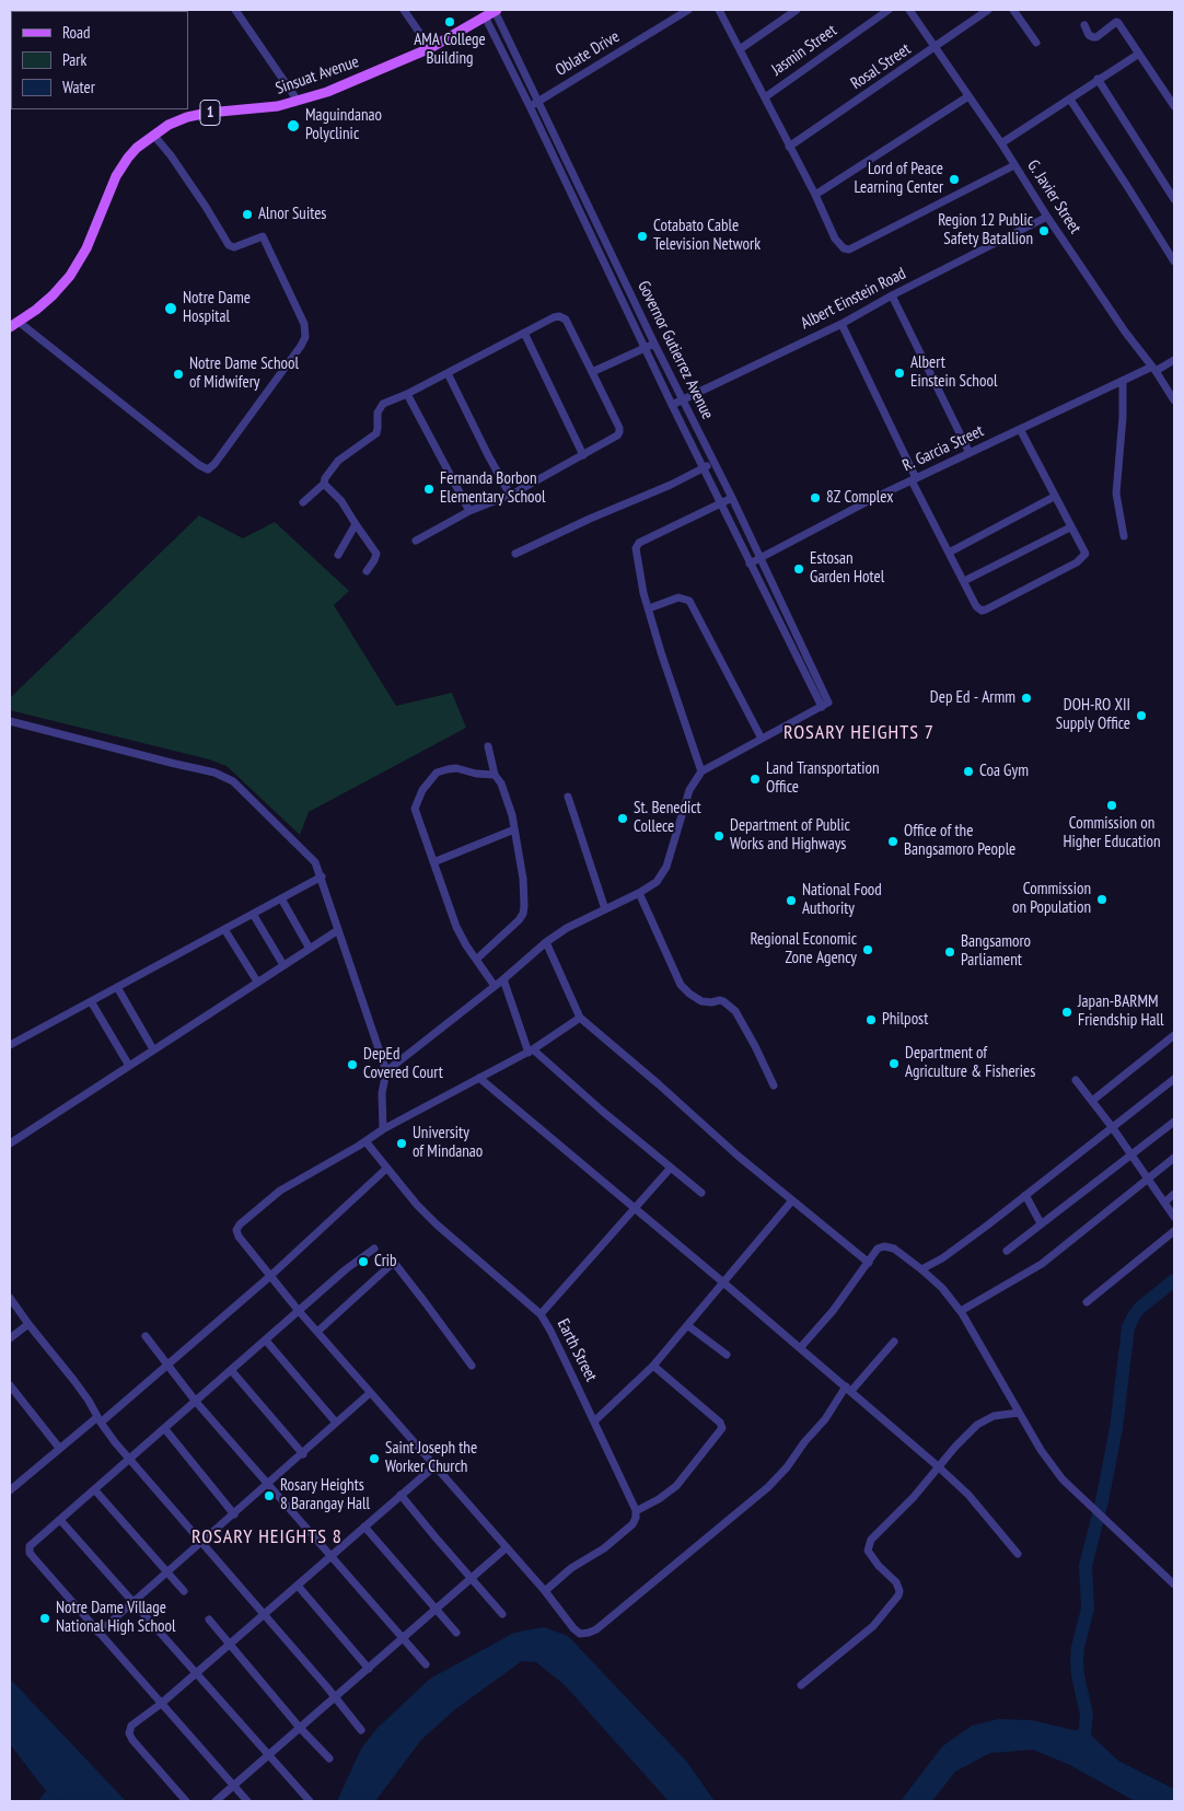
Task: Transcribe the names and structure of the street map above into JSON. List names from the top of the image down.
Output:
{
  "streets": {
    "main road": ["Sinsuat Avenue", "1"],
    "street": [
      "Jasmin Street",
      "Oblate Drive",
      "Rosal Street",
      "G. Javier Street",
      "Albert Einstein Road",
      "Governor Gutierrez Avenue",
      "R. Garcia Street",
      "Earth Street"
    ]
  },
  "crossings": [
    ["Oblate Drive", "Governor Gutierrez Avenue"],
    ["Rosal Street", "G. Javier Street"],
    ["Sinsuat Avenue", "Governor Gutierrez Avenue"],
    ["G. Javier Street", "Albert Einstein Road"],
    ["G. Javier Street", "R. Garcia Street"],
    ["Albert Einstein Road", "Governor Gutierrez Avenue"],
    ["Governor Gutierrez Avenue", "R. Garcia Street"]
  ],
  "districts": ["ROSARY HEIGHTS 7", "ROSARY HEIGHTS 8"],
  "places": [
    "AMA College Building",
    "Maguindanao Polyclinic",
    "Lord of Peace Learning Center",
    "Alnor Suites",
    "Region 12 Public Safety Batallion",
    "Cotabato Cable Television Network",
    "Notre Dame Hospital",
    "Albert Einstein School",
    "Notre Dame School of Midwifery",
    "Fernanda Borbon Elementary School",
    "8Z Complex",
    "Estosan Garden Hotel",
    "Dep Ed - Armm",
    "DOH-RO XII Supply Office",
    "Coa Gym",
    "Land Transportation Office",
    "Commission on Higher Education",
    "St. Benedict Collece",
    "Department of Public Works and Highways",
    "Office of the Bangsamoro People",
    "Commission on Population",
    "National Food Authority",
    "Regional Economic Zone Agency",
    "Bangsamoro Parliament",
    "Japan-BARMM Friendship Hall",
    "Philpost",
    "Department of Agriculture & Fisheries",
    "DepEd Covered Court",
    "University of Mindanao",
    "Crib",
    "Saint Joseph the Worker Church",
    "Rosary Heights 8 Barangay Hall",
    "Notre Dame Village National High School"
  ],
  "legend": ["Road", "Park", "Water"]
}
